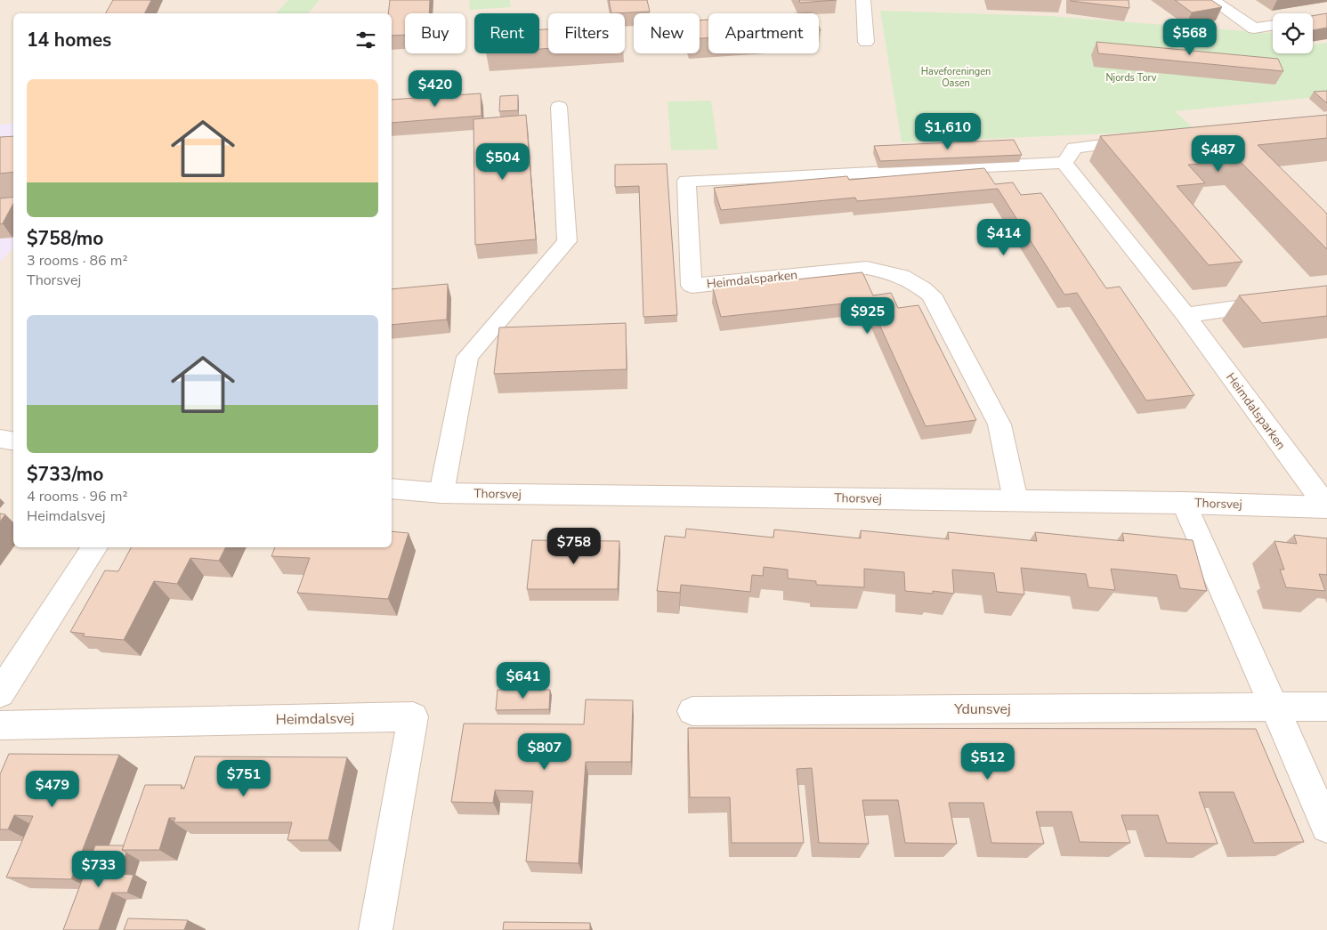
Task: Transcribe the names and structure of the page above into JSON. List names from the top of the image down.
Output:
{
  "streets": {
    "street": [
      "Heimdalsparken",
      "Thorsvej",
      "Ydunsvej",
      "Heimdalsvej"
    ]
  },
  "crossings": [
    ["Heimdalsparken", "Thorsvej"]
  ],
  "parks": ["Haveforeningen Oasen", "Njords Torv"],
  "page": {
    "chip": [
      "Buy",
      "Rent",
      "Filters",
      "New",
      "Apartment"
    ],
    "heading": "14 homes",
    "price": [
      "$568",
      "$420",
      "$1,610",
      "$487",
      "$504",
      "$414",
      "$925",
      "$758",
      "$641",
      "$807",
      "$512",
      "$751",
      "$479",
      "$733"
    ],
    "list": [
      {
        "name": "$758/mo",
        "note": "3 rooms · 86 m² · Thorsvej"
      },
      {
        "name": "$733/mo",
        "note": "4 rooms · 96 m² · Heimdalsvej"
      }
    ]
  }
}
